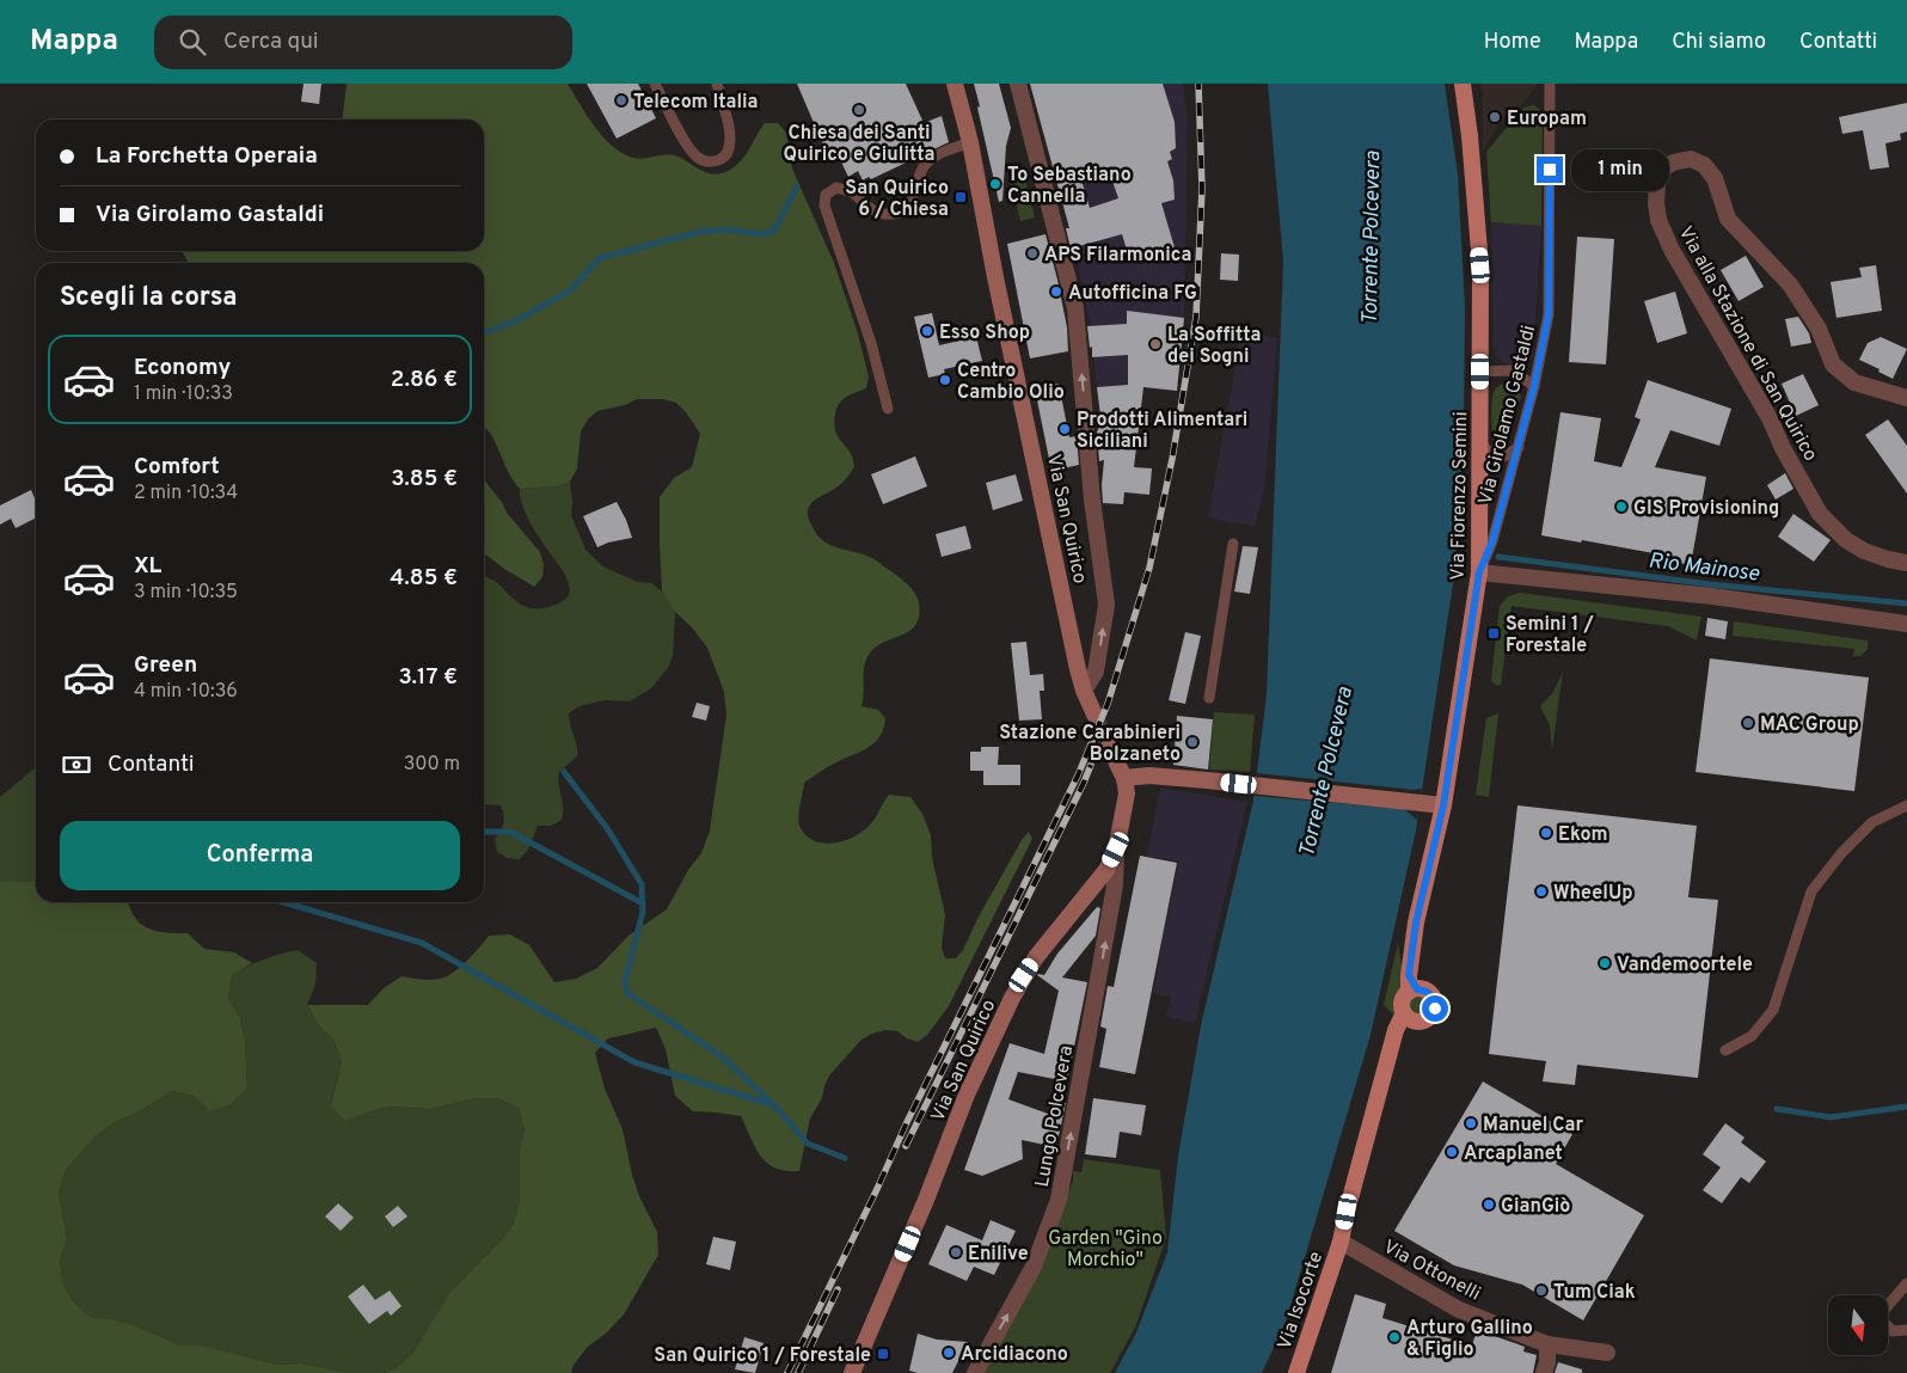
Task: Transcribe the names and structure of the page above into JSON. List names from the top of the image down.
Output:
{
  "streets": {
    "main road": ["Via Fiorenzo Semini", "Via San Quirico", "Via Isocorte"],
    "street": ["Via alla Stazione di San Quirico", "Lungo Polcevera", "Via Ottonelli"],
    "lane": ["Via Girolamo Gastaldi"]
  },
  "crossings": [
    ["Via Girolamo Gastaldi", "Via Fiorenzo Semini"],
    ["Via Fiorenzo Semini", "Via Ottonelli"],
    ["Via Fiorenzo Semini", "Via Isocorte"],
    ["Via San Quirico", "Lungo Polcevera"],
    ["Via Ottonelli", "Via Isocorte"]
  ],
  "one_way": ["Lungo Polcevera"],
  "water": ["Torrente Polcevera", "Rio Mainose"],
  "parks": ["Garden \"Gino Morchio\""],
  "places": {
    "other": [
      "Telecom Italia",
      "Chiesa dei Santi Quirico e Giulitta",
      "Europam",
      "To Sebastiano Cannella",
      "APS Filarmonica",
      "Autofficina FG",
      "Esso Shop",
      "La Soffitta dei Sogni",
      "Centro Cambio Olio",
      "Prodotti Alimentari Siciliani",
      "GIS Provisioning",
      "MAC Group",
      "Stazione Carabinieri Bolzaneto",
      "Ekom",
      "WheelUp",
      "Vandemoortele",
      "Manuel Car",
      "Arcaplanet",
      "GianGiò",
      "Enilive",
      "Tum Ciak",
      "Arturo Gallino & Figlio",
      "Arcidiacono"
    ],
    "transit": ["San Quirico 6 / Chiesa", "Semini 1 / Forestale", "San Quirico 1 / Forestale"]
  },
  "north": "bottom",
  "page": {
    "header": "Mappa",
    "search": "Cerca qui",
    "nav": [
      "Home",
      "Mappa",
      "Chi siamo",
      "Contatti"
    ],
    "banner": ["La Forchetta Operaia", "Via Girolamo Gastaldi"],
    "bubble": "1 min",
    "heading": "Scegli la corsa",
    "list": [
      {
        "name": "Economy",
        "note": "1 min · 10:33",
        "value": "2.86 €"
      },
      {
        "name": "Comfort",
        "note": "2 min · 10:34",
        "value": "3.85 €"
      },
      {
        "name": "XL",
        "note": "3 min · 10:35",
        "value": "4.85 €"
      },
      {
        "name": "Green",
        "note": "4 min · 10:36",
        "value": "3.17 €"
      }
    ],
    "pay": ["Contanti", "300 m"],
    "buttons": "Conferma"
  }
}
